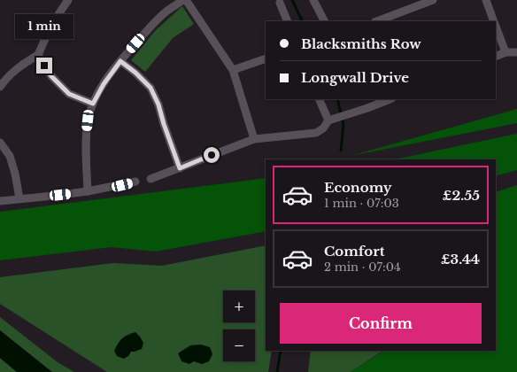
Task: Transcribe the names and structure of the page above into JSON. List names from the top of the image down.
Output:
{
  "page": {
    "bubble": "1 min",
    "banner": ["Blacksmiths Row", "Longwall Drive"],
    "list": [
      {
        "name": "Economy",
        "note": "1 min · 07:03",
        "value": "£2.55"
      },
      {
        "name": "Comfort",
        "note": "2 min · 07:04",
        "value": "£3.44"
      }
    ],
    "map_buttons": ["+", "−"],
    "buttons": "Confirm"
  }
}
